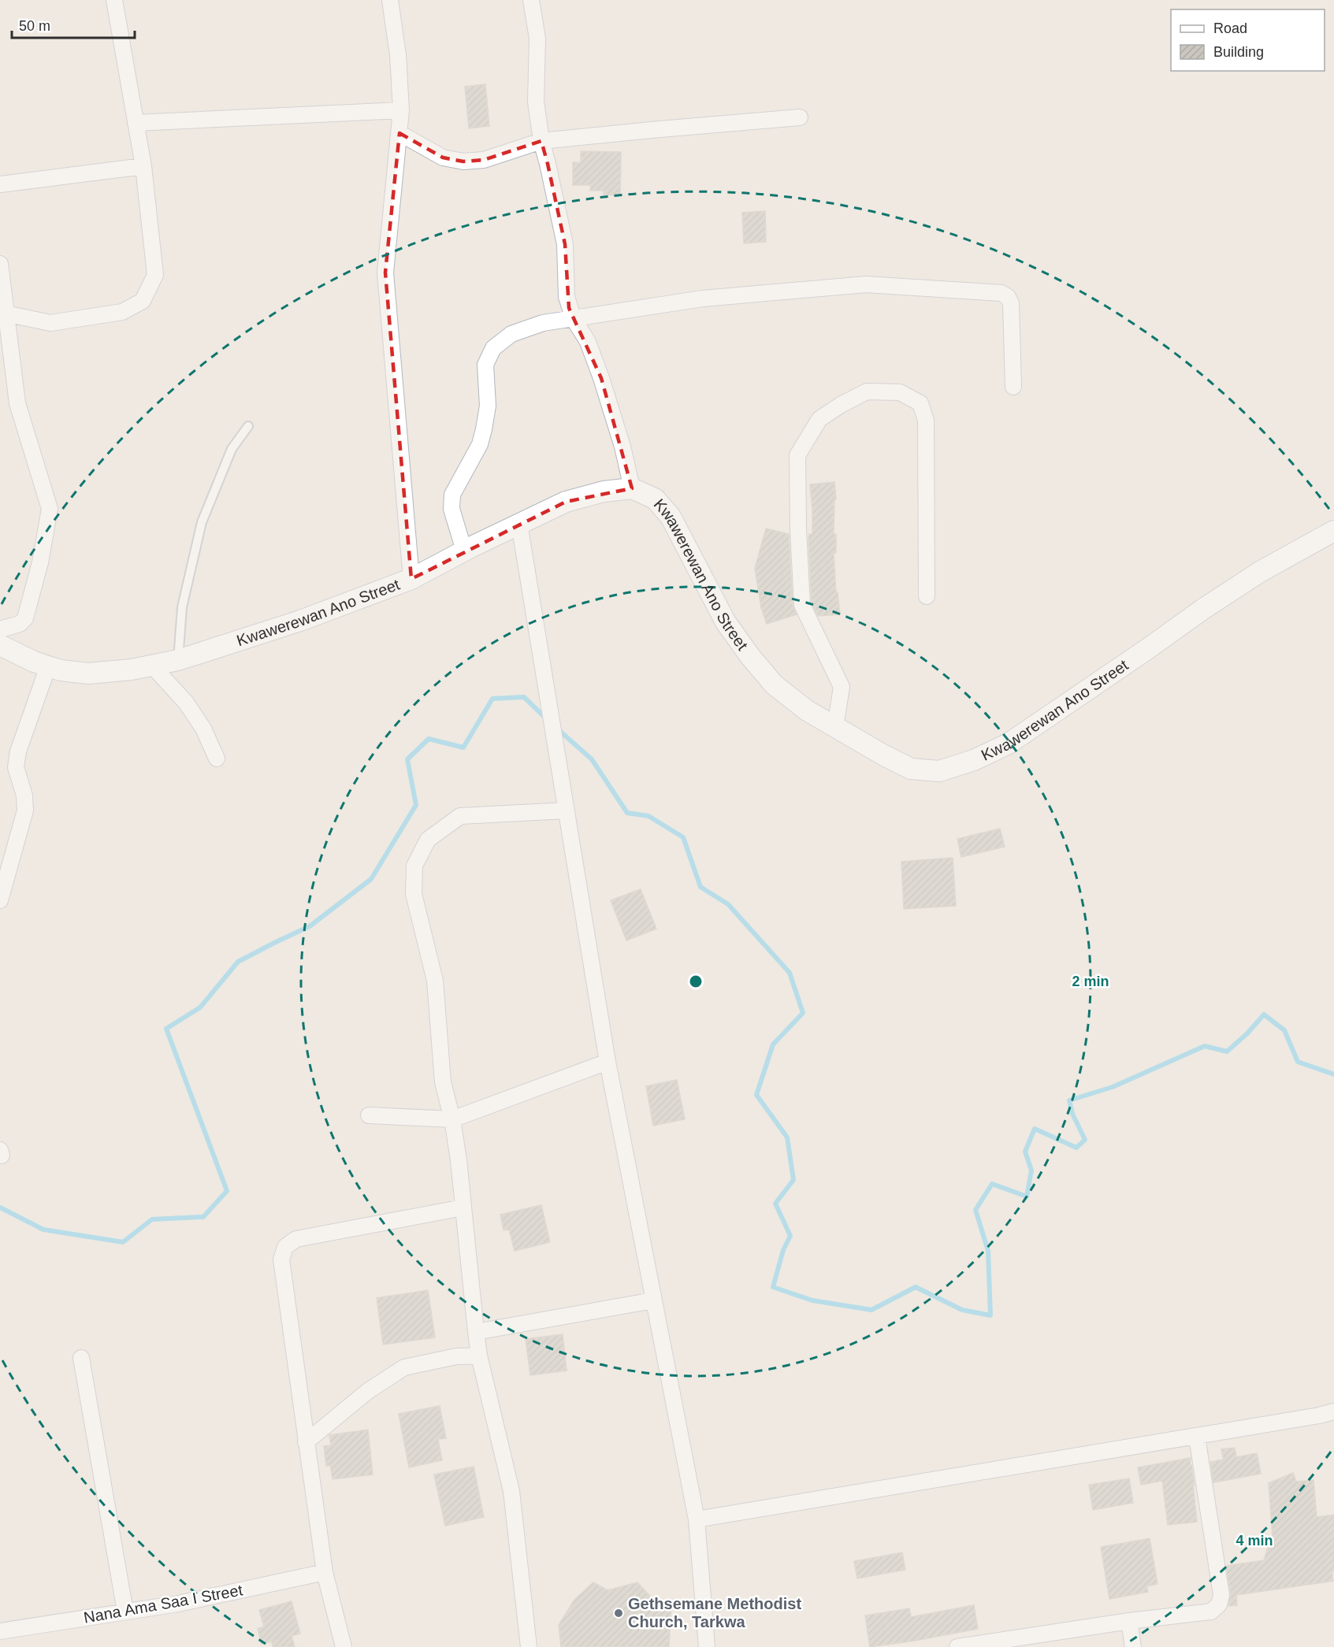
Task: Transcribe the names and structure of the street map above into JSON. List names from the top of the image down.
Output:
{
  "streets": {
    "street": ["Kwawerewan Ano Street", "Nana Ama Saa I Street"]
  },
  "places": ["Gethsemane Methodist Church, Tarkwa"],
  "legend": ["Road", "Building"],
  "scale_bar": "50 m",
  "rings": ["2 min", "4 min"]
}
